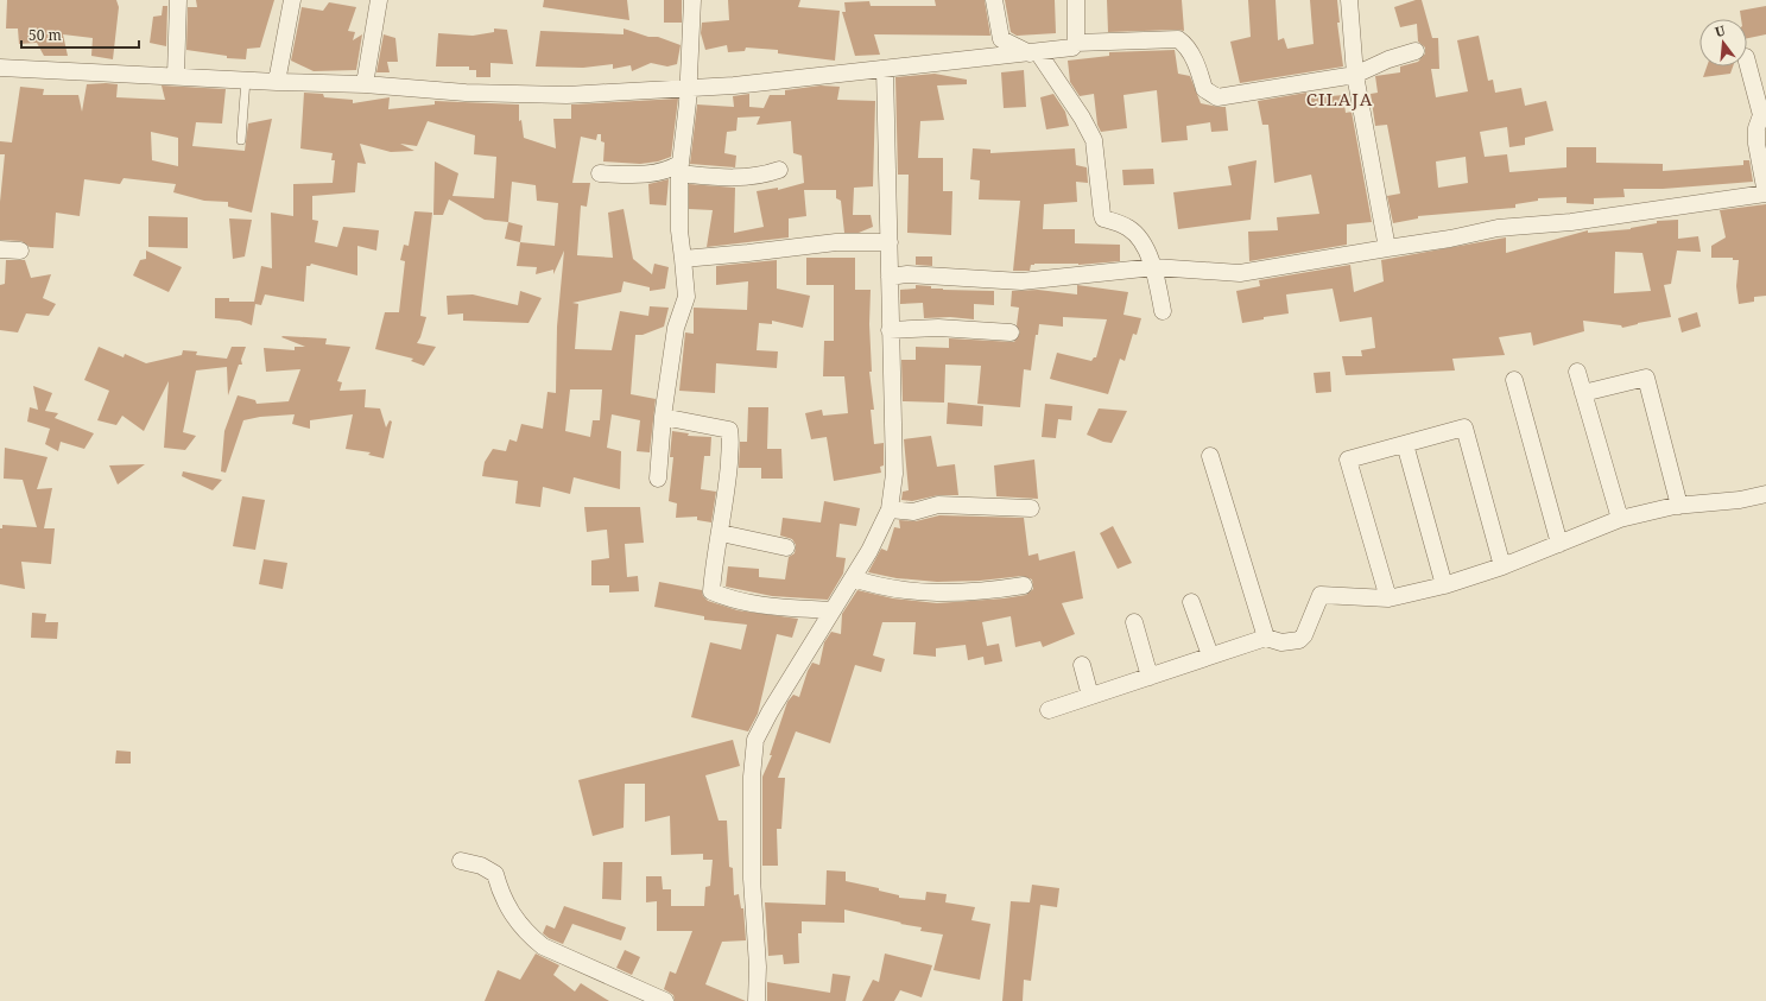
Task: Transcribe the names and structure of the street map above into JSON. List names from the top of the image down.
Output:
{
  "districts": ["CILAJA"],
  "scale_bar": "50 m",
  "north": "top"
}
